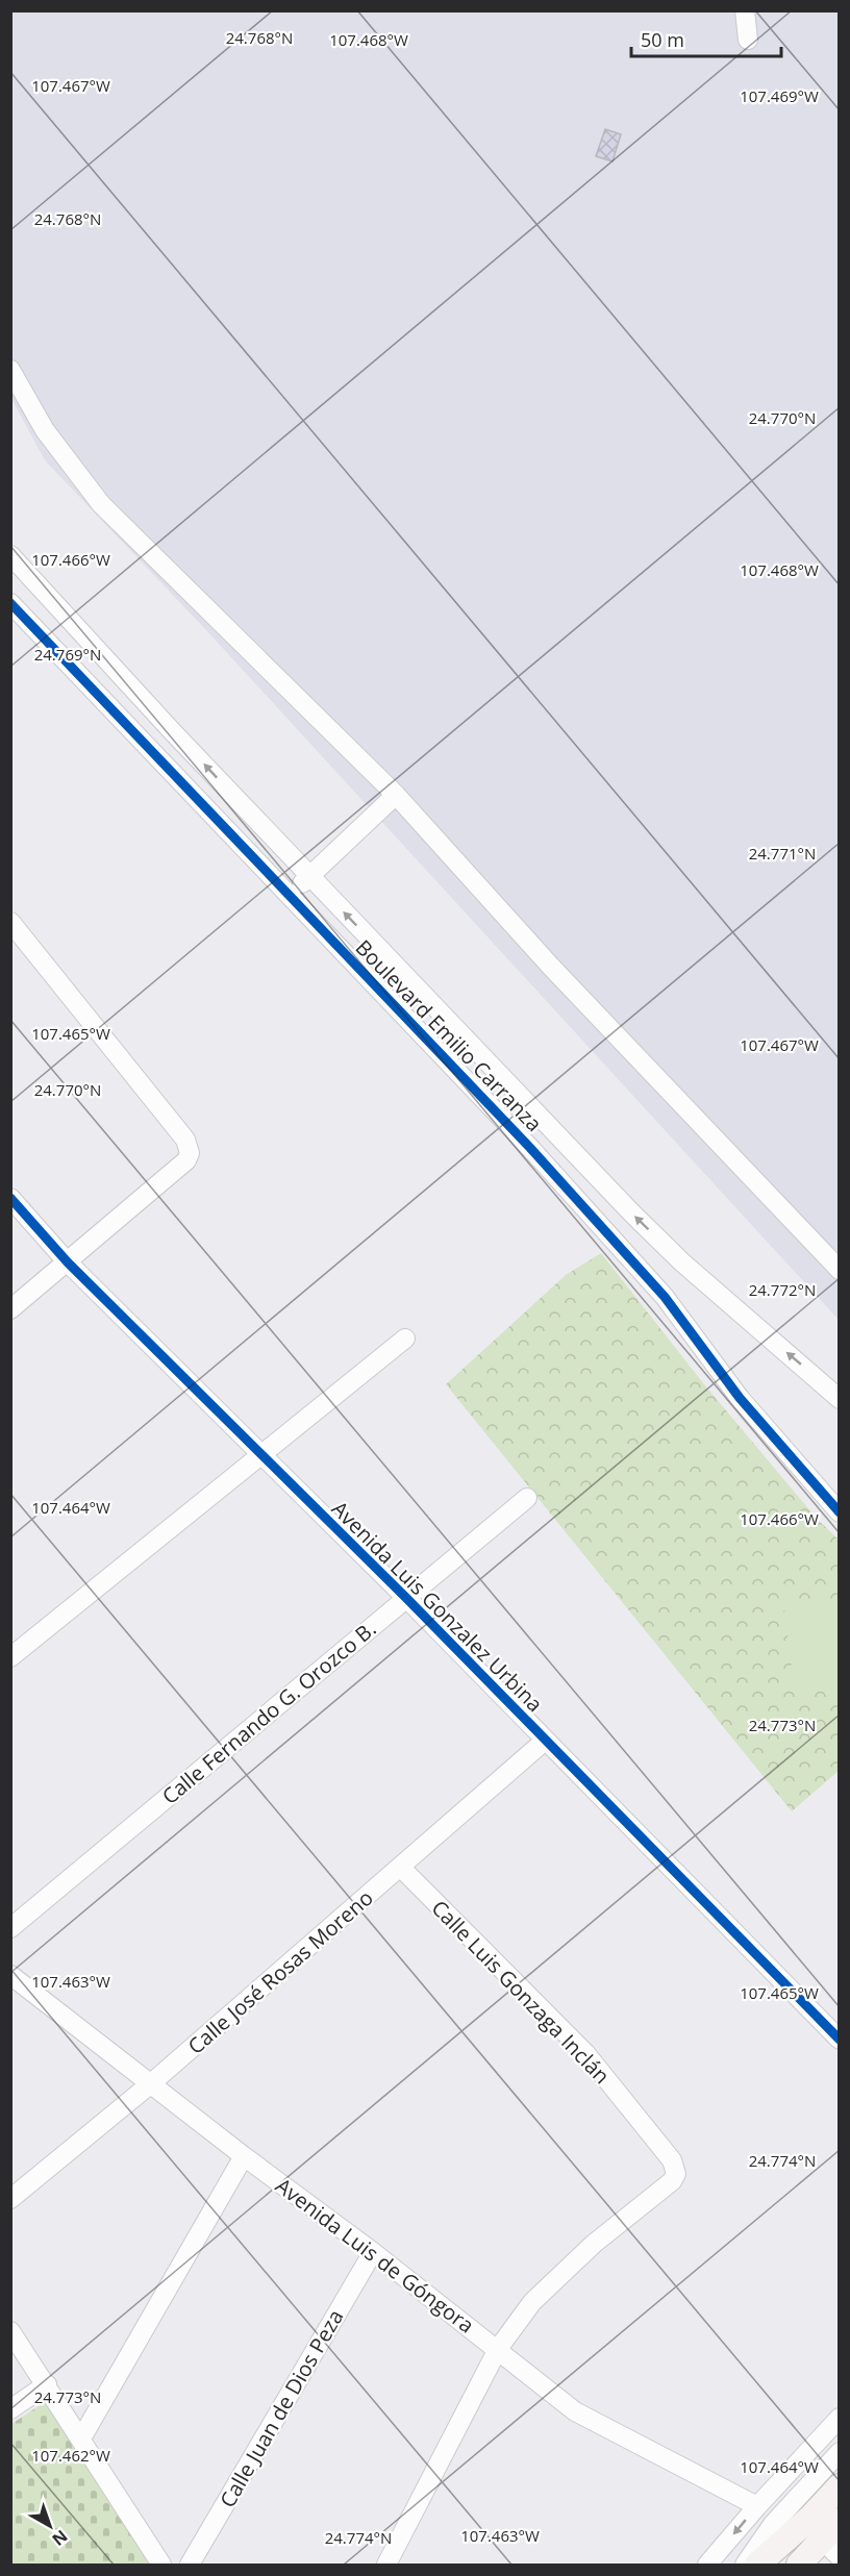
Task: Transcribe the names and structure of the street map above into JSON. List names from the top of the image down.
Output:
{
  "streets": {
    "street": [
      "Boulevard Emilio Carranza",
      "Avenida Luis Gonzalez Urbina",
      "Calle Fernando G. Orozco B.",
      "Calle José Rosas Moreno",
      "Calle Luis Gonzaga Inclán",
      "Avenida Luis de Góngora",
      "Calle Juan de Dios Peza"
    ]
  },
  "crossings": [
    ["Avenida Luis Gonzalez Urbina", "Calle Fernando G. Orozco B."],
    ["Avenida Luis Gonzalez Urbina", "Calle José Rosas Moreno"],
    ["Calle José Rosas Moreno", "Calle Luis Gonzaga Inclán"],
    ["Calle José Rosas Moreno", "Avenida Luis de Góngora"],
    ["Calle Luis Gonzaga Inclán", "Avenida Luis de Góngora"],
    ["Avenida Luis de Góngora", "Calle Juan de Dios Peza"]
  ],
  "scale_bar": "50 m",
  "north": "bottom right",
  "coordinates": [
    "24.768°N",
    "107.468°W",
    "107.467°W",
    "107.469°W",
    "24.770°N",
    "107.466°W",
    "24.769°N",
    "24.771°N",
    "107.465°W",
    "24.772°N",
    "107.464°W",
    "24.773°N",
    "107.463°W",
    "24.774°N",
    "107.462°W"
  ]
}
